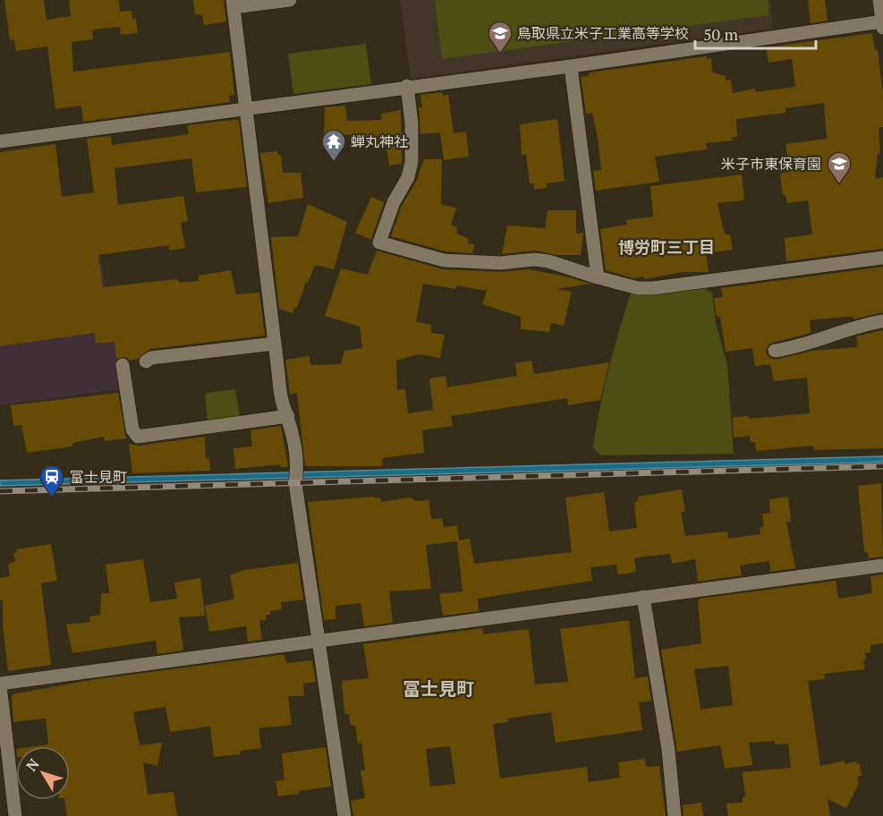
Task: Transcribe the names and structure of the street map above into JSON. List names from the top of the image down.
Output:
{
  "districts": ["博労町三丁目", "冨士見町"],
  "places": {
    "school or university": ["鳥取県立米子工業高等学校", "米子市東保育園"],
    "temple": ["蝉丸神社"],
    "station": ["富士見町"]
  },
  "scale_bar": "50 m",
  "north": "top left"
}
